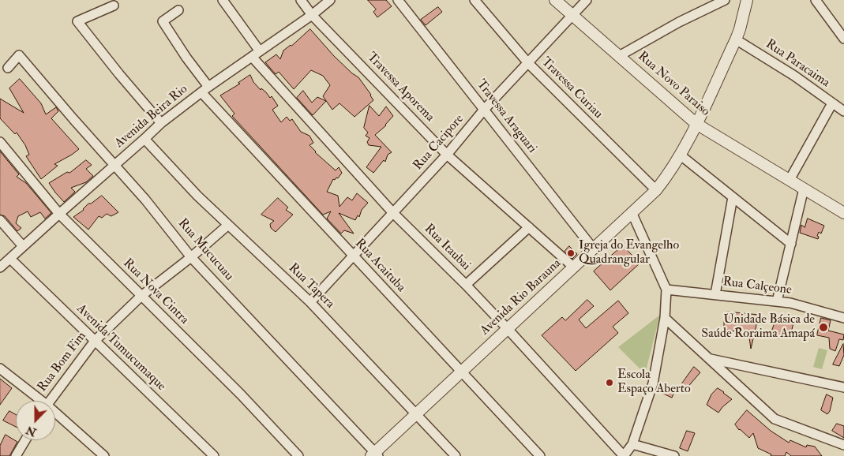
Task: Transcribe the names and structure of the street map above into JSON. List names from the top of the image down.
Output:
{
  "streets": {
    "street": [
      "Rua Paracaima",
      "Rua Novo Paraiso",
      "Travessa Aporema",
      "Travessa Curiau",
      "Avenida Beira Rio",
      "Travessa Araguari",
      "Rua Cacipore",
      "Rua Itaubai",
      "Rua Mucucuau",
      "Rua Acaituba",
      "Rua Tapera",
      "Rua Calçeone",
      "Rua Nova Cintra",
      "Avenida Rio Barauna",
      "Avenida Tumucumaque",
      "Rua Bom Fim"
    ]
  },
  "crossings": [
    ["Rua Paracaima", "Avenida Rio Barauna"],
    ["Rua Novo Paraiso", "Rua Cacipore"],
    ["Rua Novo Paraiso", "Avenida Rio Barauna"],
    ["Travessa Aporema", "Avenida Beira Rio"],
    ["Travessa Aporema", "Rua Cacipore"],
    ["Travessa Aporema", "Avenida Rio Barauna"],
    ["Travessa Curiau", "Rua Cacipore"],
    ["Travessa Curiau", "Avenida Rio Barauna"],
    ["Avenida Beira Rio", "Rua Itaubai"],
    ["Avenida Beira Rio", "Rua Mucucuau"],
    ["Avenida Beira Rio", "Rua Acaituba"],
    ["Avenida Beira Rio", "Rua Tapera"],
    ["Avenida Beira Rio", "Rua Nova Cintra"],
    ["Avenida Beira Rio", "Avenida Tumucumaque"],
    ["Travessa Araguari", "Rua Cacipore"],
    ["Travessa Araguari", "Avenida Rio Barauna"],
    ["Rua Cacipore", "Rua Itaubai"],
    ["Rua Cacipore", "Rua Acaituba"],
    ["Rua Cacipore", "Rua Tapera"],
    ["Rua Itaubai", "Avenida Rio Barauna"],
    ["Rua Mucucuau", "Avenida Rio Barauna"],
    ["Rua Mucucuau", "Rua Bom Fim"],
    ["Rua Acaituba", "Avenida Rio Barauna"],
    ["Rua Tapera", "Avenida Rio Barauna"],
    ["Rua Tapera", "Rua Bom Fim"],
    ["Rua Nova Cintra", "Rua Bom Fim"],
    ["Avenida Tumucumaque", "Rua Bom Fim"]
  ],
  "places": ["Igreja do Evangelho Quadrangular", "Unidade Básica de Saúde Roraima Amapá", "Escola Espaço Aberto"],
  "north": "bottom"
}
